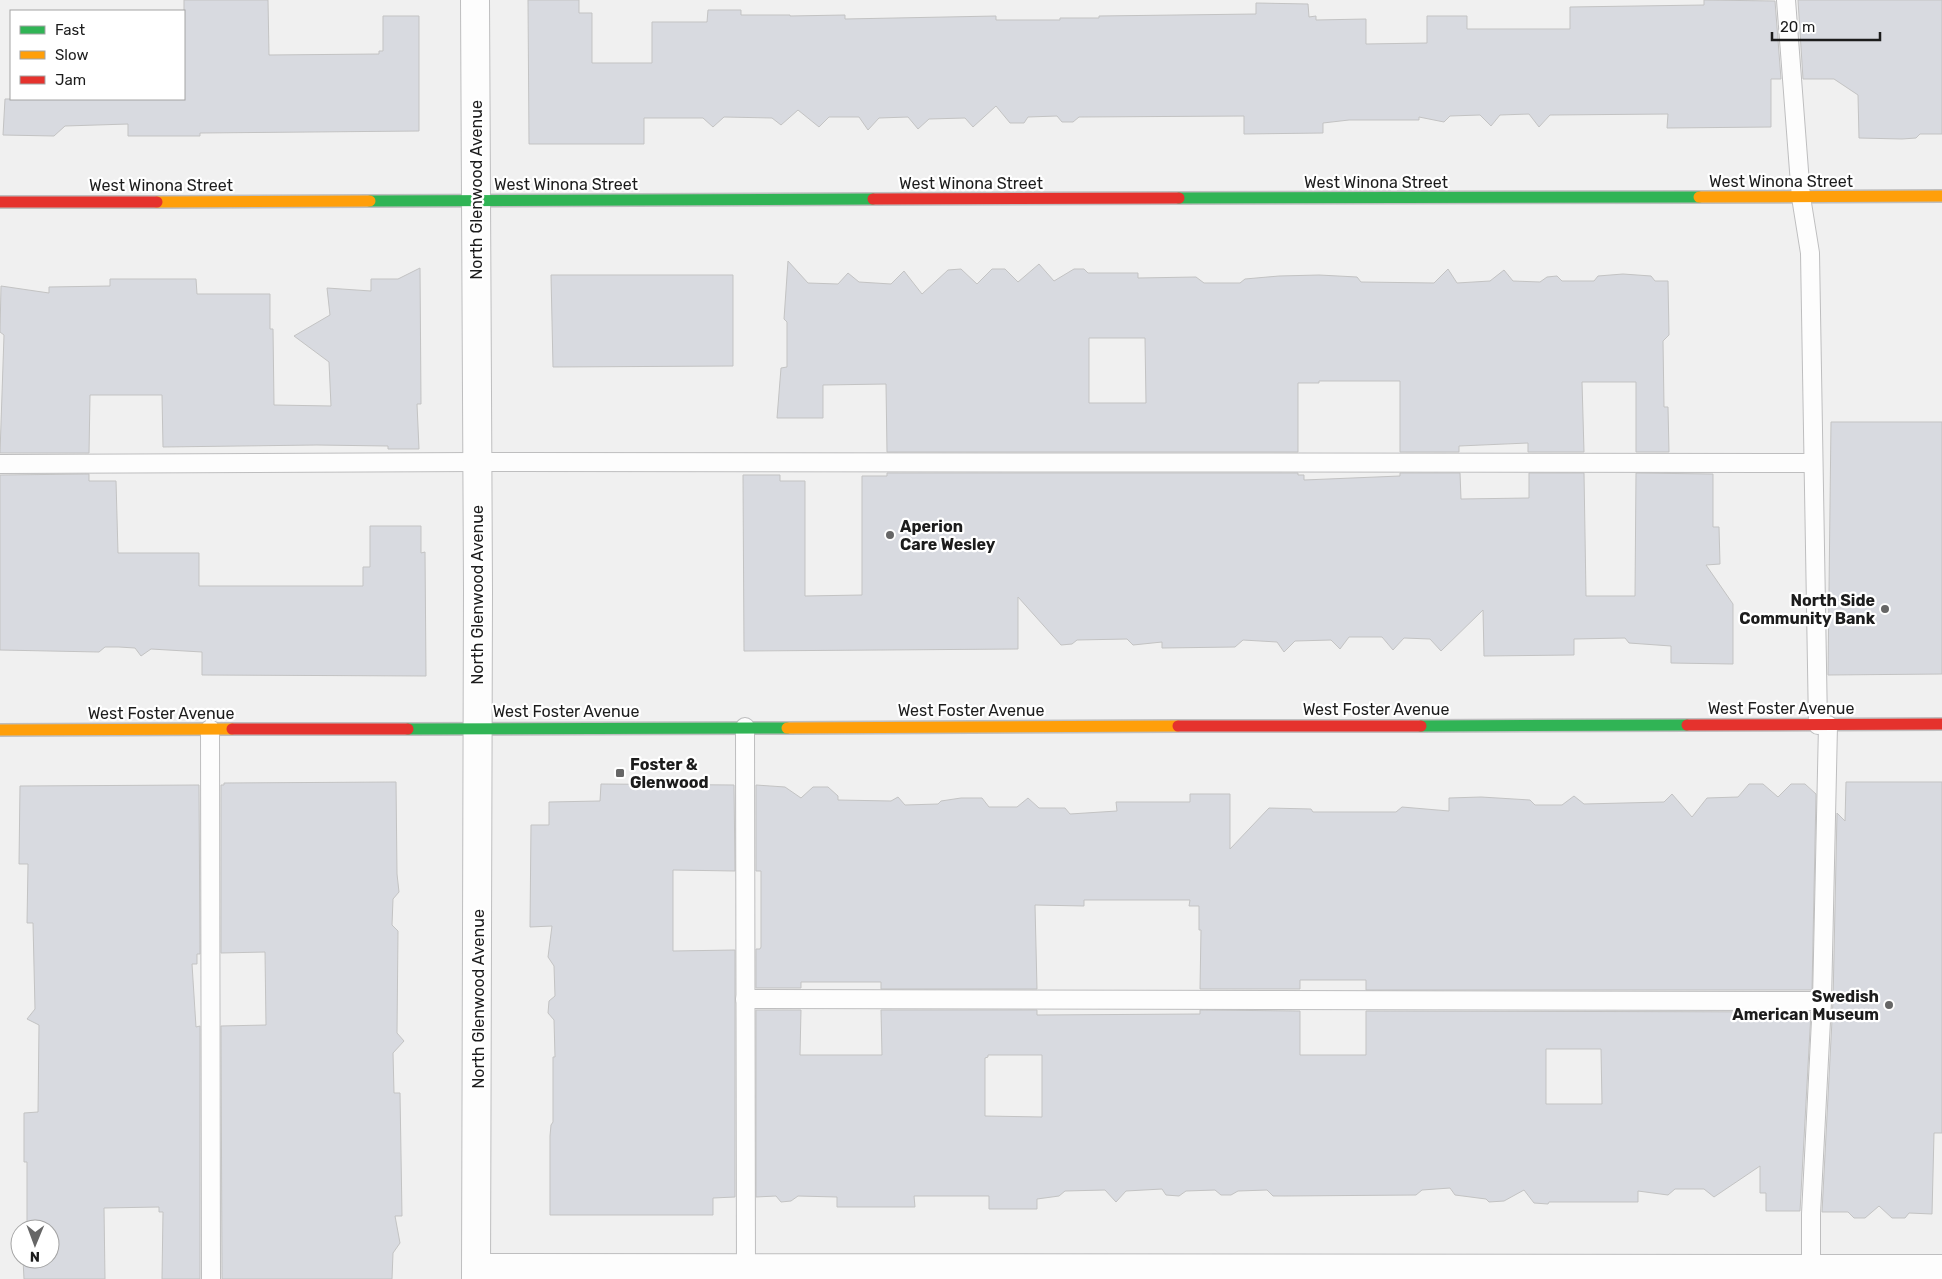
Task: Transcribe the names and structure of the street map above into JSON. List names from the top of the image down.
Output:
{
  "streets": {
    "street": ["West Winona Street", "North Glenwood Avenue", "West Foster Avenue"]
  },
  "crossings": [
    ["West Winona Street", "North Glenwood Avenue"],
    ["North Glenwood Avenue", "West Foster Avenue"]
  ],
  "places": {
    "other": ["Aperion Care Wesley", "North Side Community Bank", "Swedish American Museum"],
    "transit": ["Foster & Glenwood"]
  },
  "legend": ["Fast", "Slow", "Jam"],
  "scale_bar": "20 m",
  "north": "bottom"
}
